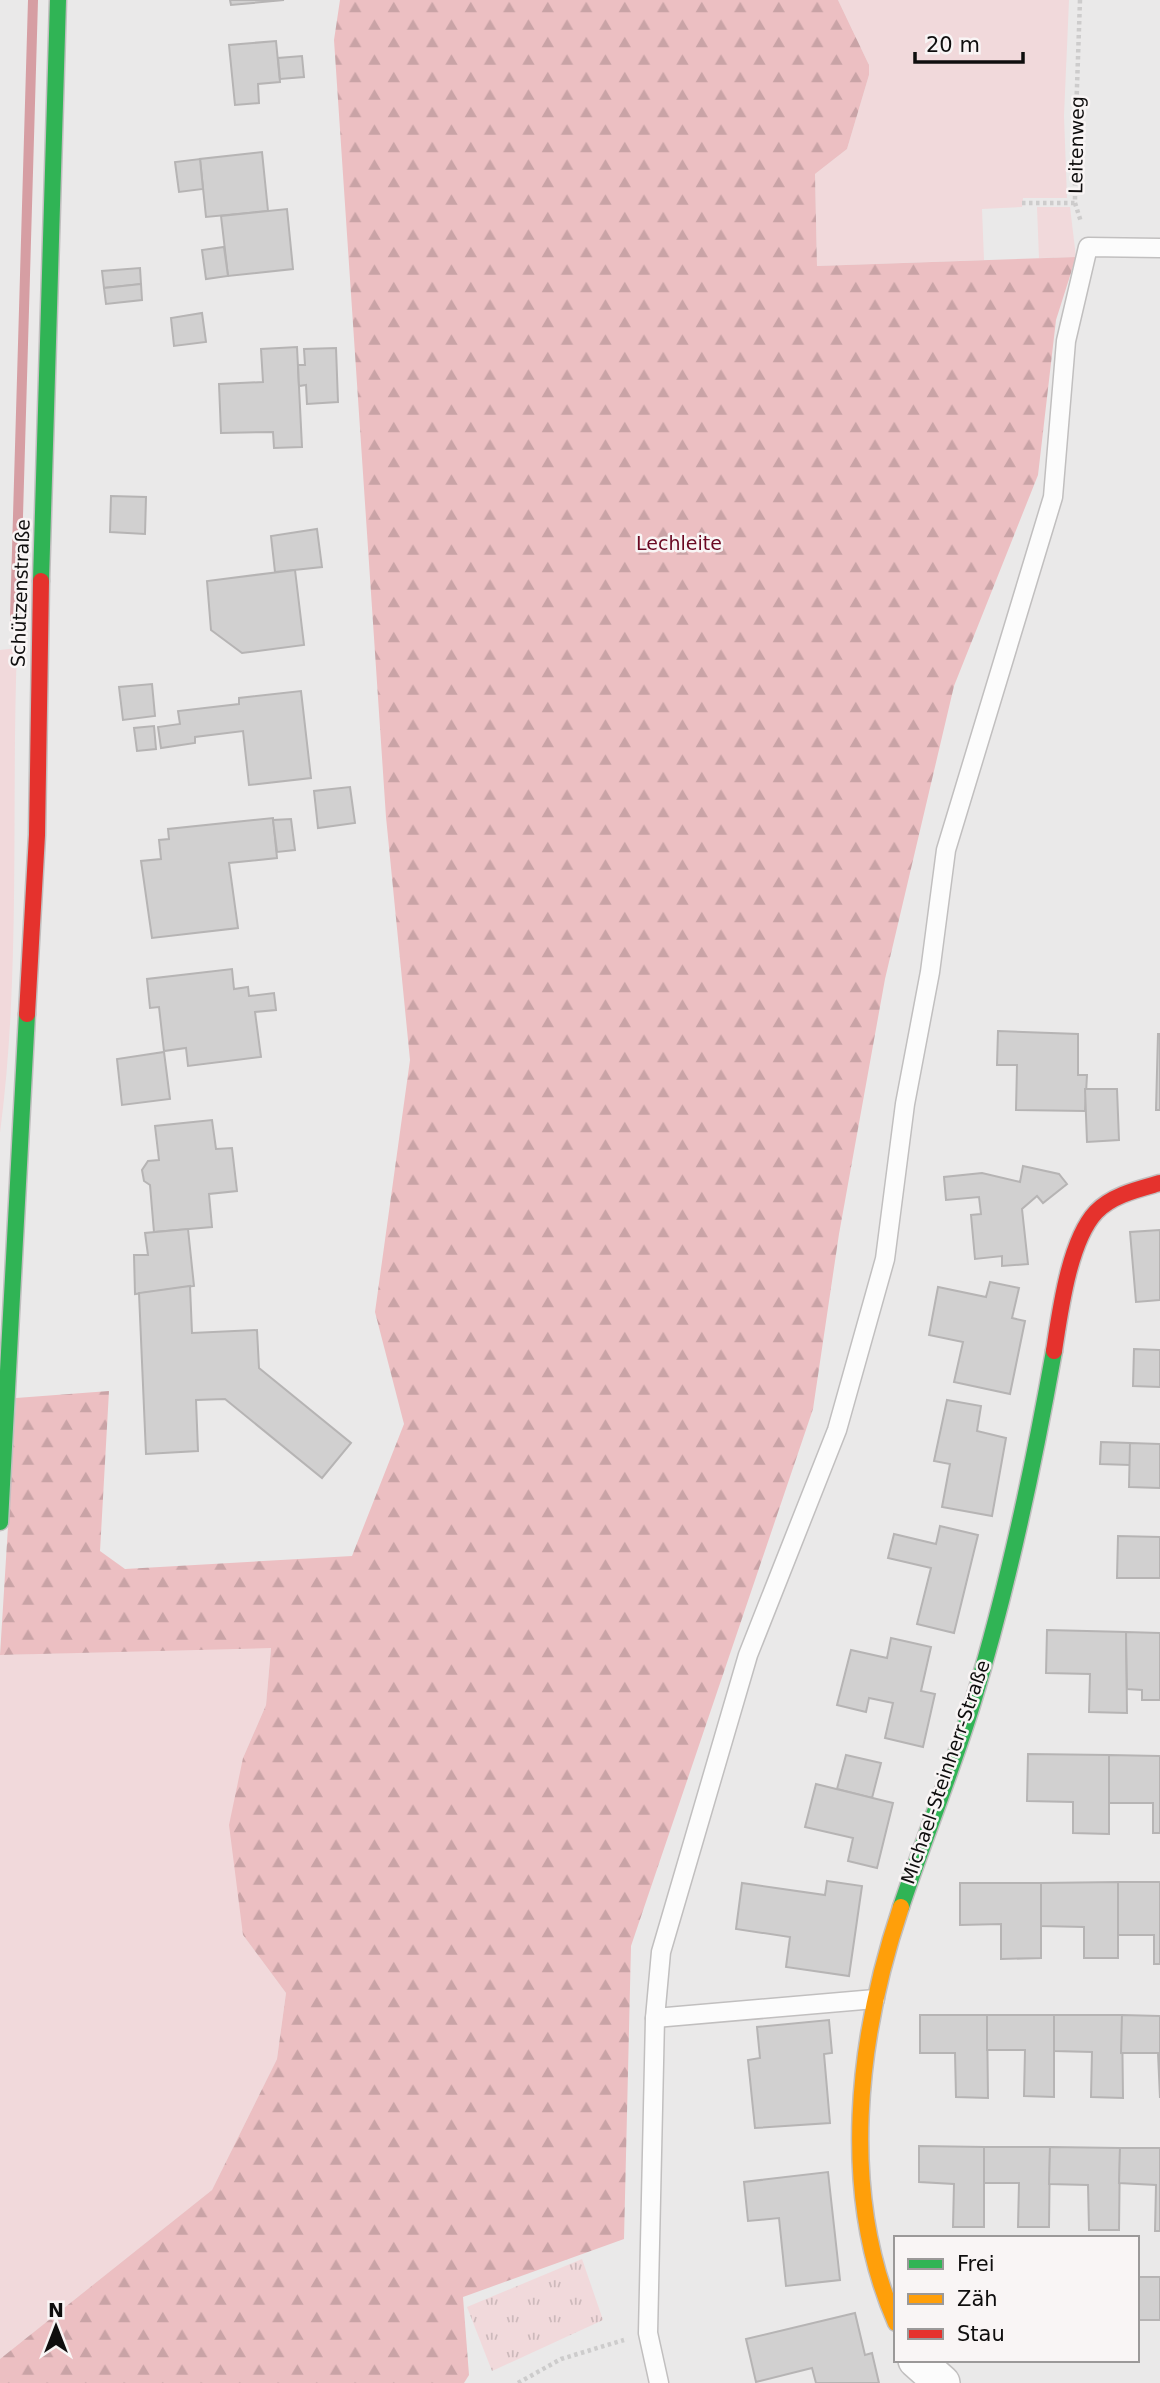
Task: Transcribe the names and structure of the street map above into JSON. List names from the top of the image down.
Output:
{
  "streets": {
    "street": ["Schützenstraße", "Michael-Steinherr-Straße"],
    "path": ["Leitenweg"]
  },
  "parks": ["Lechleite"],
  "legend": ["Frei", "Zäh", "Stau"],
  "scale_bar": "20 m",
  "north": "top"
}
